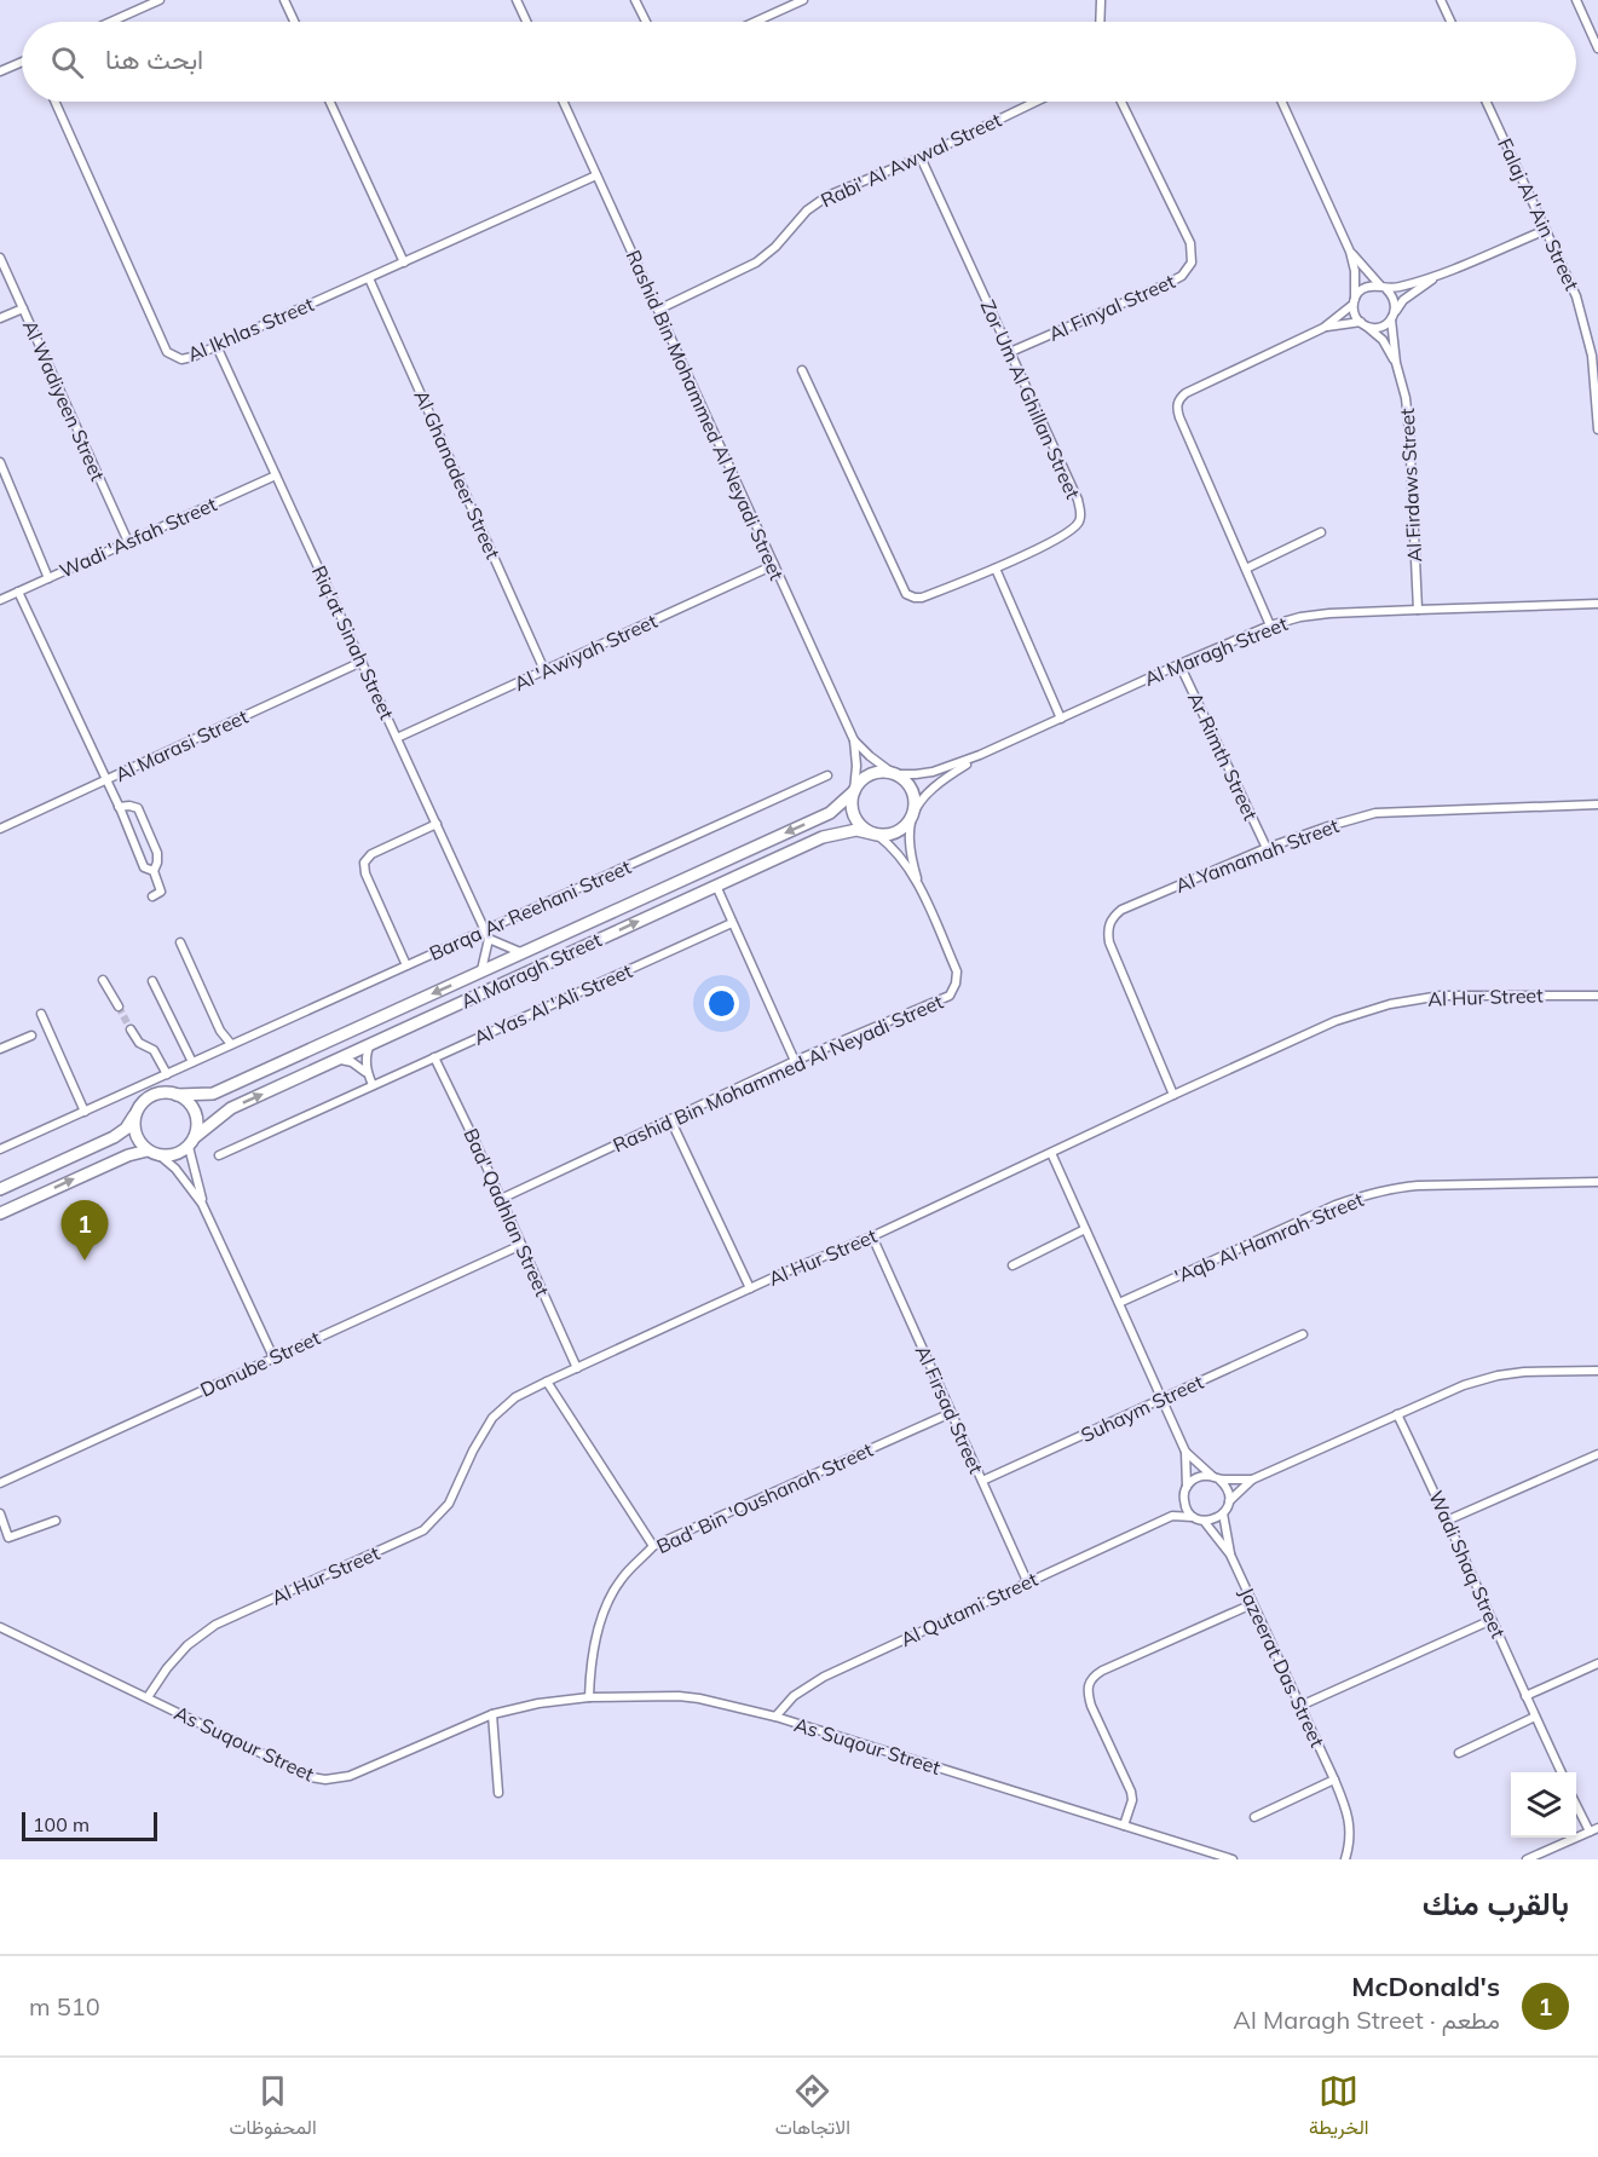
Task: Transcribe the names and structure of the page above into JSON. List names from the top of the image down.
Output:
{
  "streets": {
    "street": [
      "Rabi' Al Awwal Street",
      "Falaj Al 'Ain Street",
      "Al Finyal Street",
      "Al Ikhlas Street",
      "Zor Um Al Ghillan Street",
      "Al Wadiyeen Street",
      "Rashid Bin Mohammed Al Neyadi Street",
      "Al Ghanadeer Street",
      "Al Firdaws Street",
      "Wadi 'Asfah Street",
      "Riq'at Sinah Street",
      "Al Maragh Street",
      "Al 'Awiyah Street",
      "Al Marasi Street",
      "Ar Rimth Street",
      "Al Yamamah Street",
      "Barqa Ar Reehani Street",
      "Al Hur Street",
      "Al Yas Al 'Ali Street",
      "Bad' Qadhlan Street",
      "'Aqb Al Hamrah Street",
      "Danube Street",
      "Suhaym Street",
      "Al Firsad Street",
      "Bad' Bin 'Oushanah Street",
      "Wadi Shaq Street",
      "Al Qutami Street",
      "Jazeerat Das Street",
      "As Suqour Street"
    ]
  },
  "crossings": [
    ["Rabi' Al Awwal Street", "Zor Um Al Ghillan Street"],
    ["Rabi' Al Awwal Street", "Rashid Bin Mohammed Al Neyadi Street"],
    ["Al Finyal Street", "Zor Um Al Ghillan Street"],
    ["Al Ikhlas Street", "Rashid Bin Mohammed Al Neyadi Street"],
    ["Al Ikhlas Street", "Al Ghanadeer Street"],
    ["Al Ikhlas Street", "Riq'at Sinah Street"],
    ["Al Wadiyeen Street", "Wadi 'Asfah Street"],
    ["Rashid Bin Mohammed Al Neyadi Street", "Al Maragh Street"],
    ["Rashid Bin Mohammed Al Neyadi Street", "Al 'Awiyah Street"],
    ["Rashid Bin Mohammed Al Neyadi Street", "Bad' Qadhlan Street"],
    ["Al Ghanadeer Street", "Al 'Awiyah Street"],
    ["Al Firdaws Street", "Al Maragh Street"],
    ["Wadi 'Asfah Street", "Riq'at Sinah Street"],
    ["Riq'at Sinah Street", "Al 'Awiyah Street"],
    ["Riq'at Sinah Street", "Al Marasi Street"],
    ["Riq'at Sinah Street", "Barqa Ar Reehani Street"],
    ["Al Maragh Street", "Ar Rimth Street"],
    ["Ar Rimth Street", "Al Yamamah Street"],
    ["Al Yamamah Street", "Al Hur Street"],
    ["Al Hur Street", "Bad' Qadhlan Street"],
    ["Al Hur Street", "Al Firsad Street"],
    ["Al Hur Street", "As Suqour Street"],
    ["Al Yas Al 'Ali Street", "Bad' Qadhlan Street"],
    ["Bad' Qadhlan Street", "Danube Street"],
    ["Suhaym Street", "Al Firsad Street"],
    ["Al Firsad Street", "Bad' Bin 'Oushanah Street"],
    ["Al Firsad Street", "Al Qutami Street"],
    ["Bad' Bin 'Oushanah Street", "As Suqour Street"],
    ["Al Qutami Street", "Jazeerat Das Street"],
    ["Al Qutami Street", "As Suqour Street"]
  ],
  "scale_bar": "100 m",
  "page": {
    "search": "ابحث هنا",
    "pins": "1",
    "scale": "100 m",
    "heading": "بالقرب منك",
    "list": [
      {
        "mark": "1",
        "name": "McDonald's",
        "note": "مطعم · Al Maragh Street",
        "value": "510 m"
      }
    ],
    "nav": ["الخريطة", "الاتجاهات", "المحفوظات"]
  }
}
